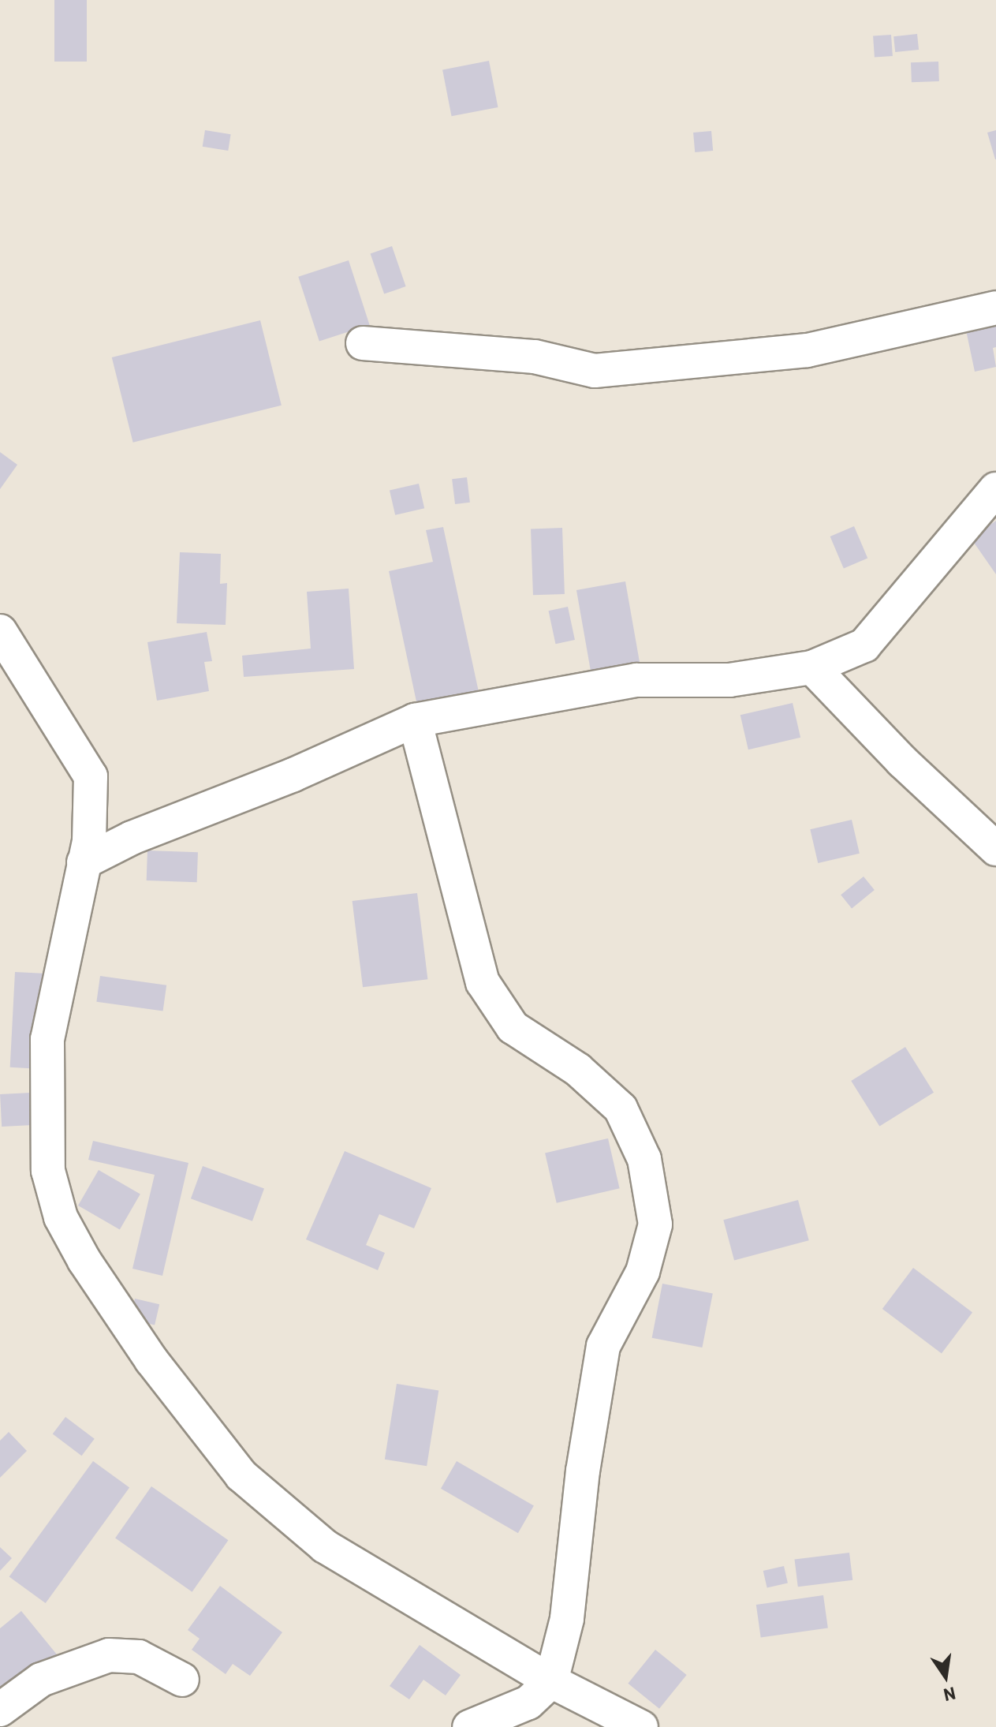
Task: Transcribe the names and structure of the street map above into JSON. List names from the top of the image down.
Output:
{
  "north": "bottom"
}
